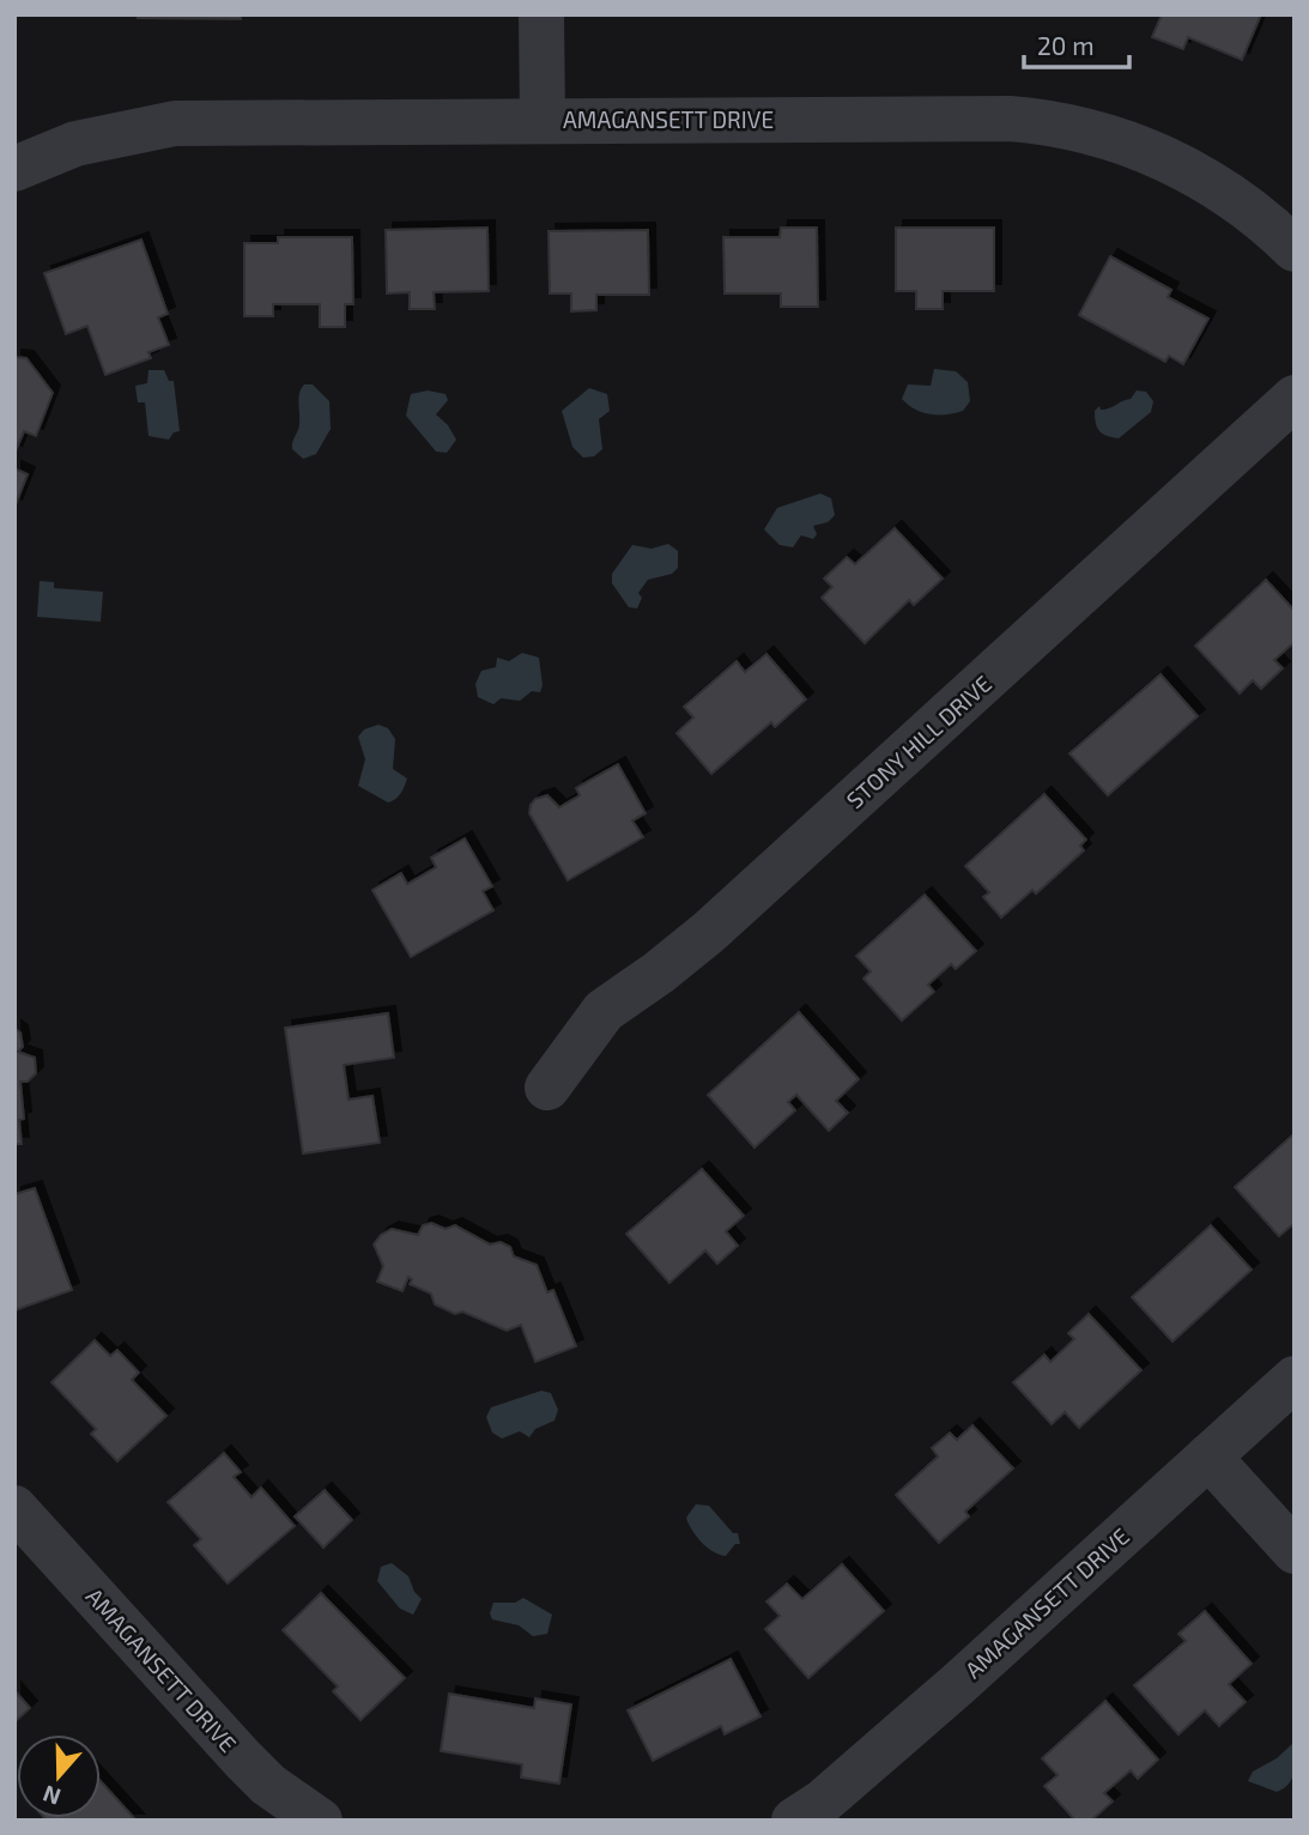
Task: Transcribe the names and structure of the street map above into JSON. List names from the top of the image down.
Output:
{
  "streets": {
    "street": ["AMAGANSETT DRIVE", "STONY HILL DRIVE"]
  },
  "scale_bar": "20 m",
  "north": "bottom"
}
